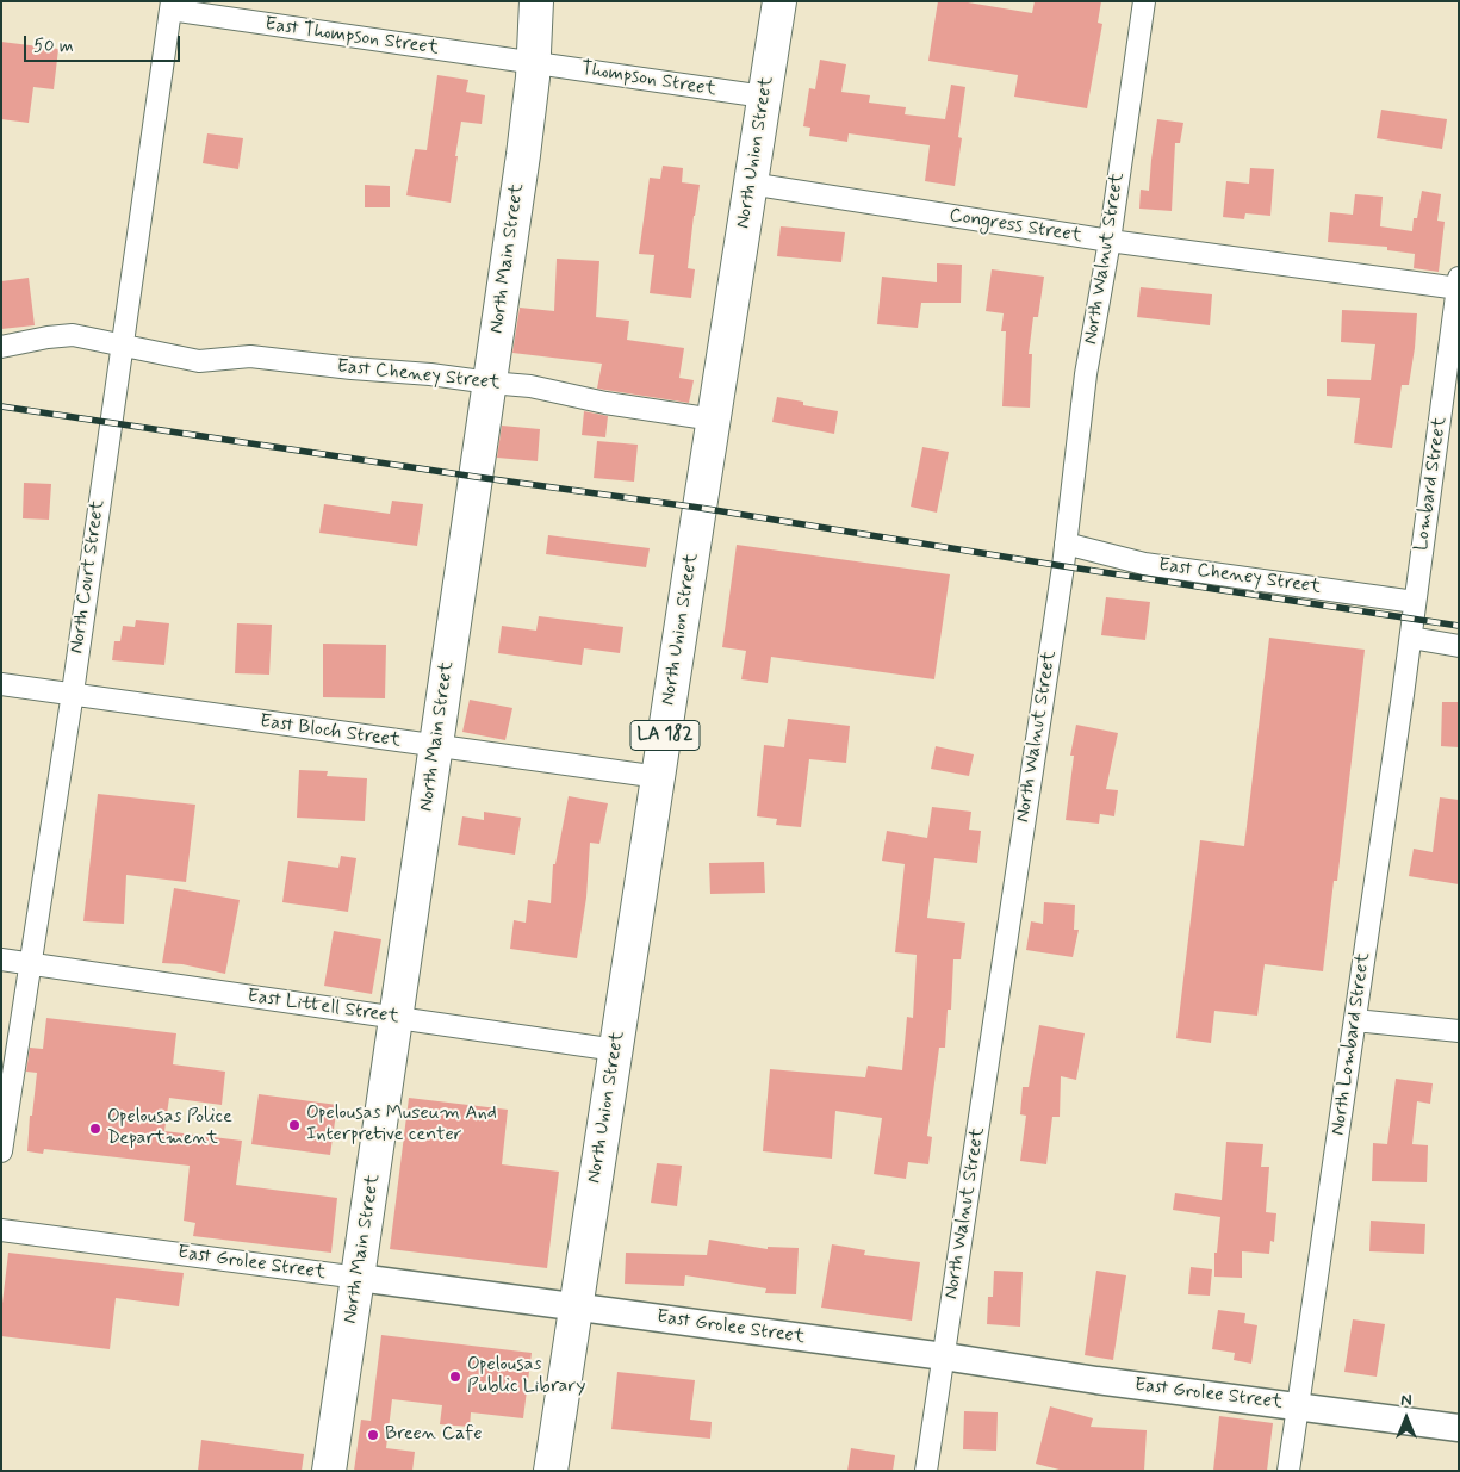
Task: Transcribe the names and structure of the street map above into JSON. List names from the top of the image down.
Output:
{
  "streets": {
    "main road": ["North Union Street", "North Main Street", "LA 182"],
    "street": [
      "East Thompson Street",
      "Thompson Street",
      "Congress Street",
      "North Walnut Street",
      "East Cheney Street",
      "Lombard Street",
      "North Court Street",
      "East Bloch Street",
      "East Littell Street",
      "North Lombard Street",
      "East Grolee Street"
    ]
  },
  "crossings": [
    ["East Thompson Street", "Thompson Street"],
    ["East Thompson Street", "North Main Street"],
    ["East Thompson Street", "North Court Street"],
    ["Thompson Street", "North Union Street"],
    ["Thompson Street", "North Main Street"],
    ["North Union Street", "Congress Street"],
    ["North Union Street", "East Cheney Street"],
    ["North Union Street", "East Bloch Street"],
    ["North Union Street", "East Littell Street"],
    ["North Union Street", "East Grolee Street"],
    ["Congress Street", "North Walnut Street"],
    ["Congress Street", "Lombard Street"],
    ["North Main Street", "East Cheney Street"],
    ["North Main Street", "East Bloch Street"],
    ["North Main Street", "East Littell Street"],
    ["North Main Street", "East Grolee Street"],
    ["North Walnut Street", "East Cheney Street"],
    ["North Walnut Street", "East Grolee Street"],
    ["East Cheney Street", "Lombard Street"],
    ["East Cheney Street", "North Court Street"],
    ["East Cheney Street", "North Lombard Street"],
    ["Lombard Street", "North Lombard Street"],
    ["North Court Street", "East Bloch Street"],
    ["North Court Street", "East Littell Street"],
    ["North Lombard Street", "East Grolee Street"]
  ],
  "places": [
    "Opelousas Museum And Interpretive center",
    "Opelousas Police Department",
    "Opelousas Public Library",
    "Breen Cafe"
  ],
  "scale_bar": "50 m",
  "north": "top"
}
